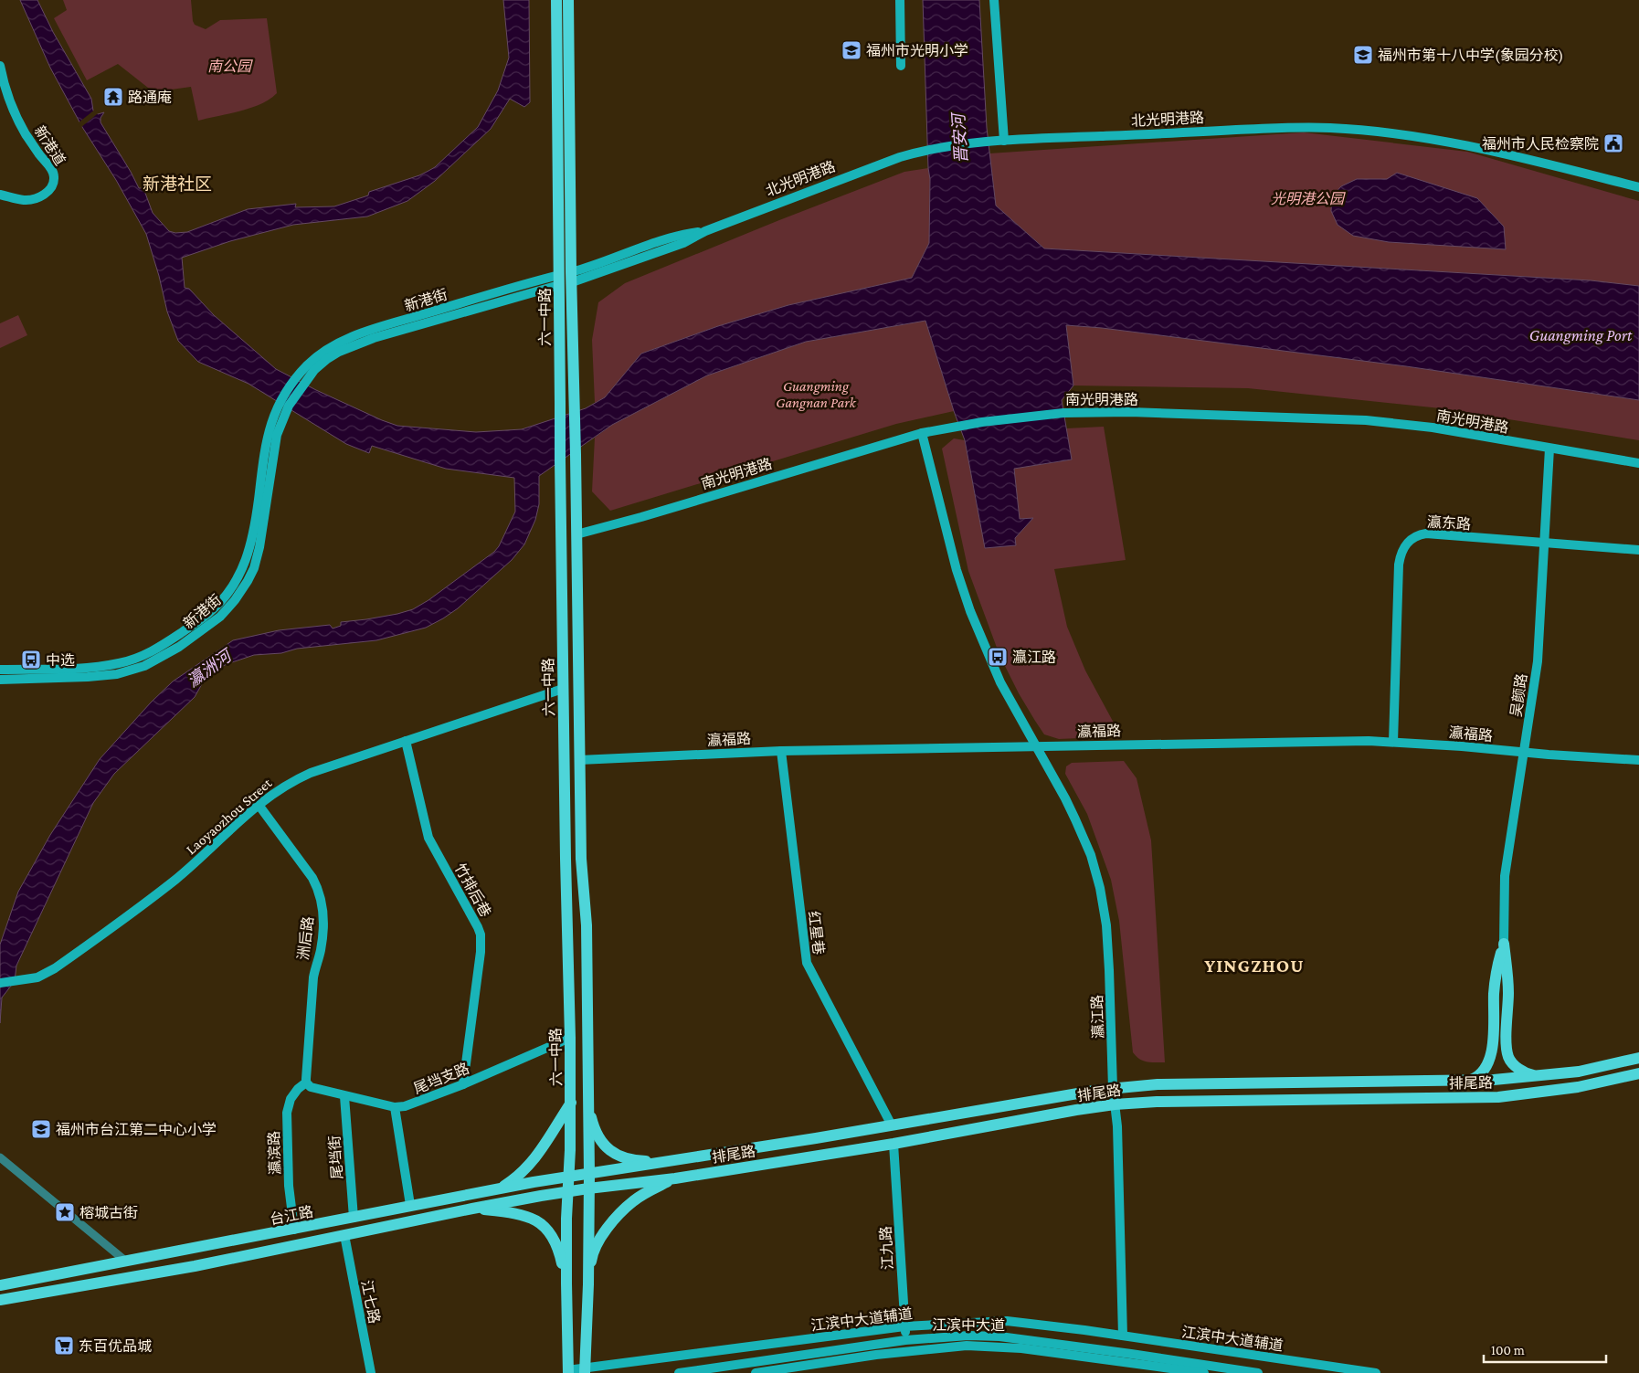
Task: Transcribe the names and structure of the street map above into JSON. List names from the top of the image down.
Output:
{
  "streets": {
    "main road": [
      "北光明港路",
      "六一中路",
      "排尾路",
      "台江路"
    ],
    "street": [
      "新港道",
      "新港街",
      "南光明港路",
      "瀛东路",
      "吴颜路",
      "瀛福路",
      "Laoyaozhou Street",
      "竹排后巷",
      "红星巷",
      "洲后路",
      "瀛江路",
      "尾垱支路",
      "瀛滨路",
      "尾垱街",
      "江九路",
      "江七路",
      "江滨中大道辅道",
      "江滨中大道"
    ]
  },
  "crossings": [
    ["北光明港路", "新港街"],
    ["北光明港路", "六一中路"],
    ["新港街", "六一中路"],
    ["六一中路", "南光明港路"],
    ["六一中路", "瀛福路"],
    ["六一中路", "Laoyaozhou Street"],
    ["六一中路", "尾垱支路"],
    ["六一中路", "排尾路"],
    ["六一中路", "台江路"],
    ["六一中路", "江滨中大道辅道"],
    ["南光明港路", "吴颜路"],
    ["南光明港路", "瀛江路"],
    ["瀛东路", "吴颜路"],
    ["瀛东路", "瀛福路"],
    ["吴颜路", "瀛福路"],
    ["瀛福路", "红星巷"],
    ["瀛福路", "瀛江路"],
    ["Laoyaozhou Street", "竹排后巷"],
    ["Laoyaozhou Street", "洲后路"],
    ["竹排后巷", "尾垱支路"],
    ["红星巷", "排尾路"],
    ["洲后路", "尾垱支路"],
    ["洲后路", "瀛滨路"],
    ["瀛江路", "排尾路"],
    ["瀛江路", "江滨中大道辅道"],
    ["尾垱支路", "瀛滨路"],
    ["尾垱支路", "尾垱街"],
    ["排尾路", "台江路"],
    ["排尾路", "江九路"],
    ["瀛滨路", "台江路"],
    ["尾垱街", "台江路"],
    ["台江路", "江七路"],
    ["江九路", "江滨中大道辅道"],
    ["江九路", "江滨中大道"]
  ],
  "districts": ["新港社区", "YINGZHOU"],
  "water": ["晋安河", "Guangming Port", "瀛洲河"],
  "parks": ["南公园", "光明港公园", "Guangming Gangnan Park"],
  "places": {
    "school or university": ["福州市光明小学", "福州市第十八中学(象园分校)", "福州市台江第二中心小学"],
    "temple": ["路通庵"],
    "public building": ["福州市人民检察院"],
    "bus stop": ["瀛江路", "中选"],
    "place": ["榕城古街"],
    "supermarket": ["东百优品城"]
  },
  "scale_bar": "100 m"
}
